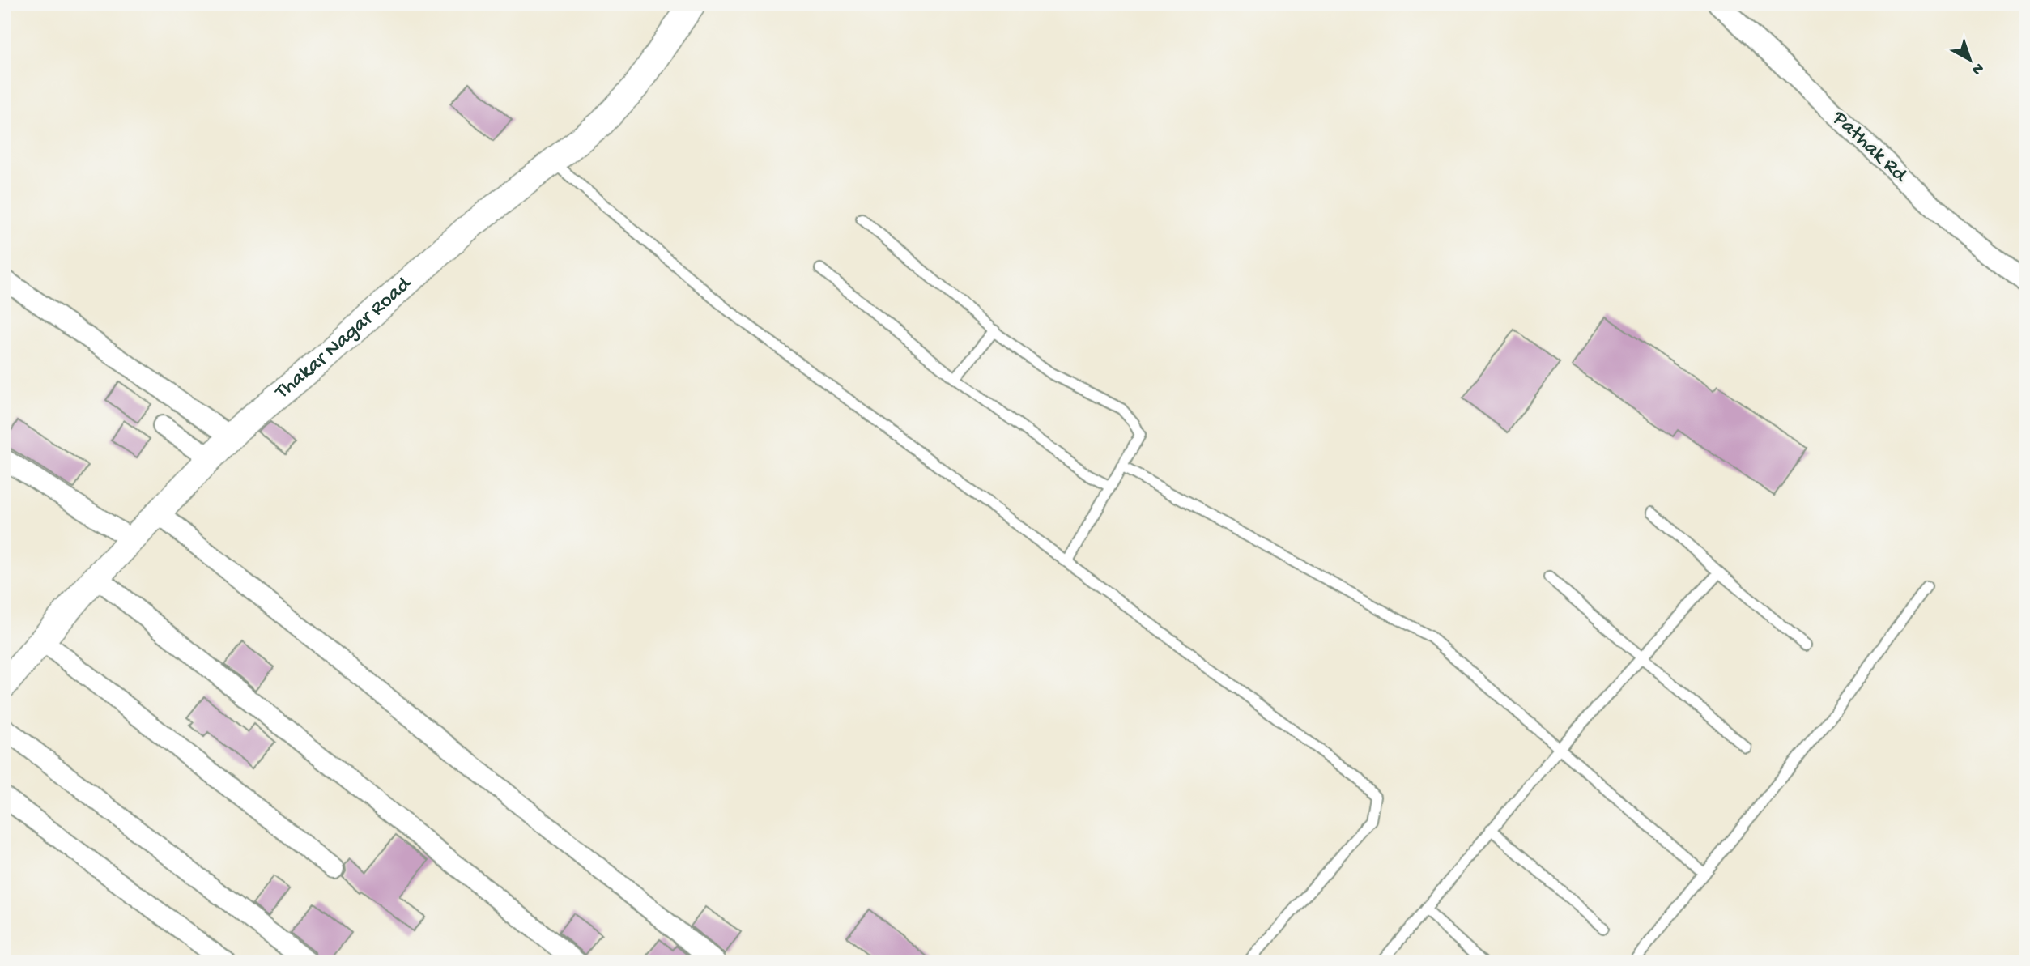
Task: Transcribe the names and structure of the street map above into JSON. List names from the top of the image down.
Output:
{
  "streets": {
    "street": ["Pathak Rd", "Thakar Nagar Road"]
  },
  "north": "bottom right"
}
